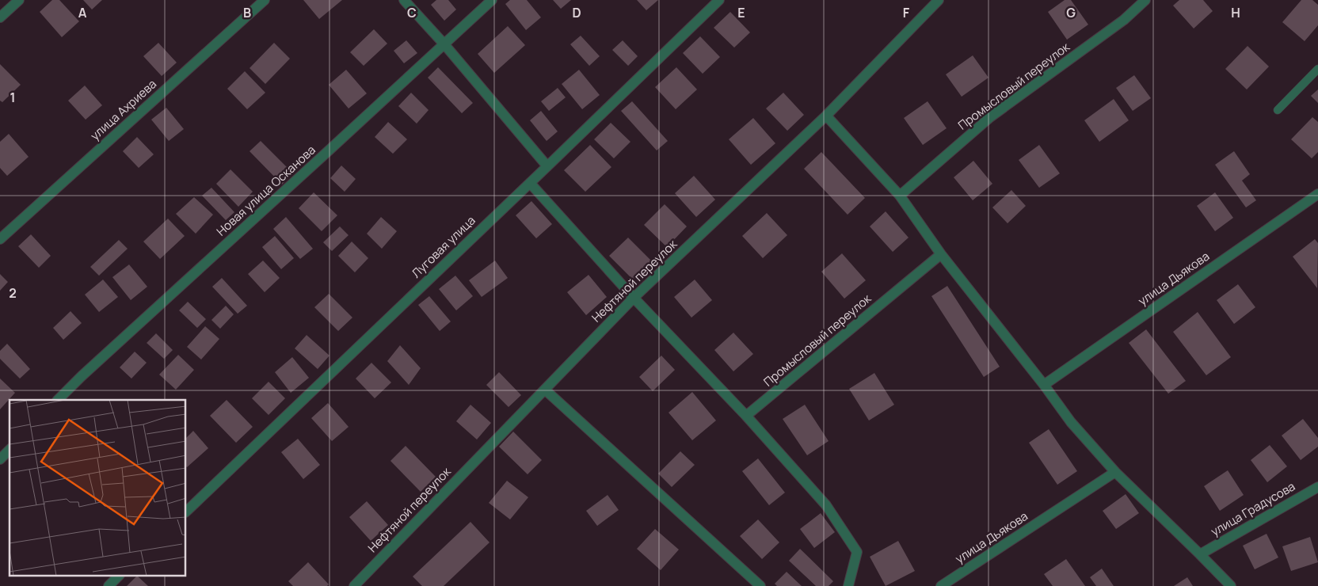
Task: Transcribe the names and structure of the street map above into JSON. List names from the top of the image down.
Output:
{
  "streets": {
    "street": [
      "Промысловый переулок",
      "улица Ахриева",
      "Новая улица Осканова",
      "Луговая улица",
      "улица Дьякова",
      "Нефтяной переулок",
      "улица Градусова"
    ]
  },
  "grid": {
    "columns": [
      "A",
      "B",
      "C",
      "D",
      "E",
      "F",
      "G",
      "H"
    ],
    "rows": ["1", "2"]
  }
}
